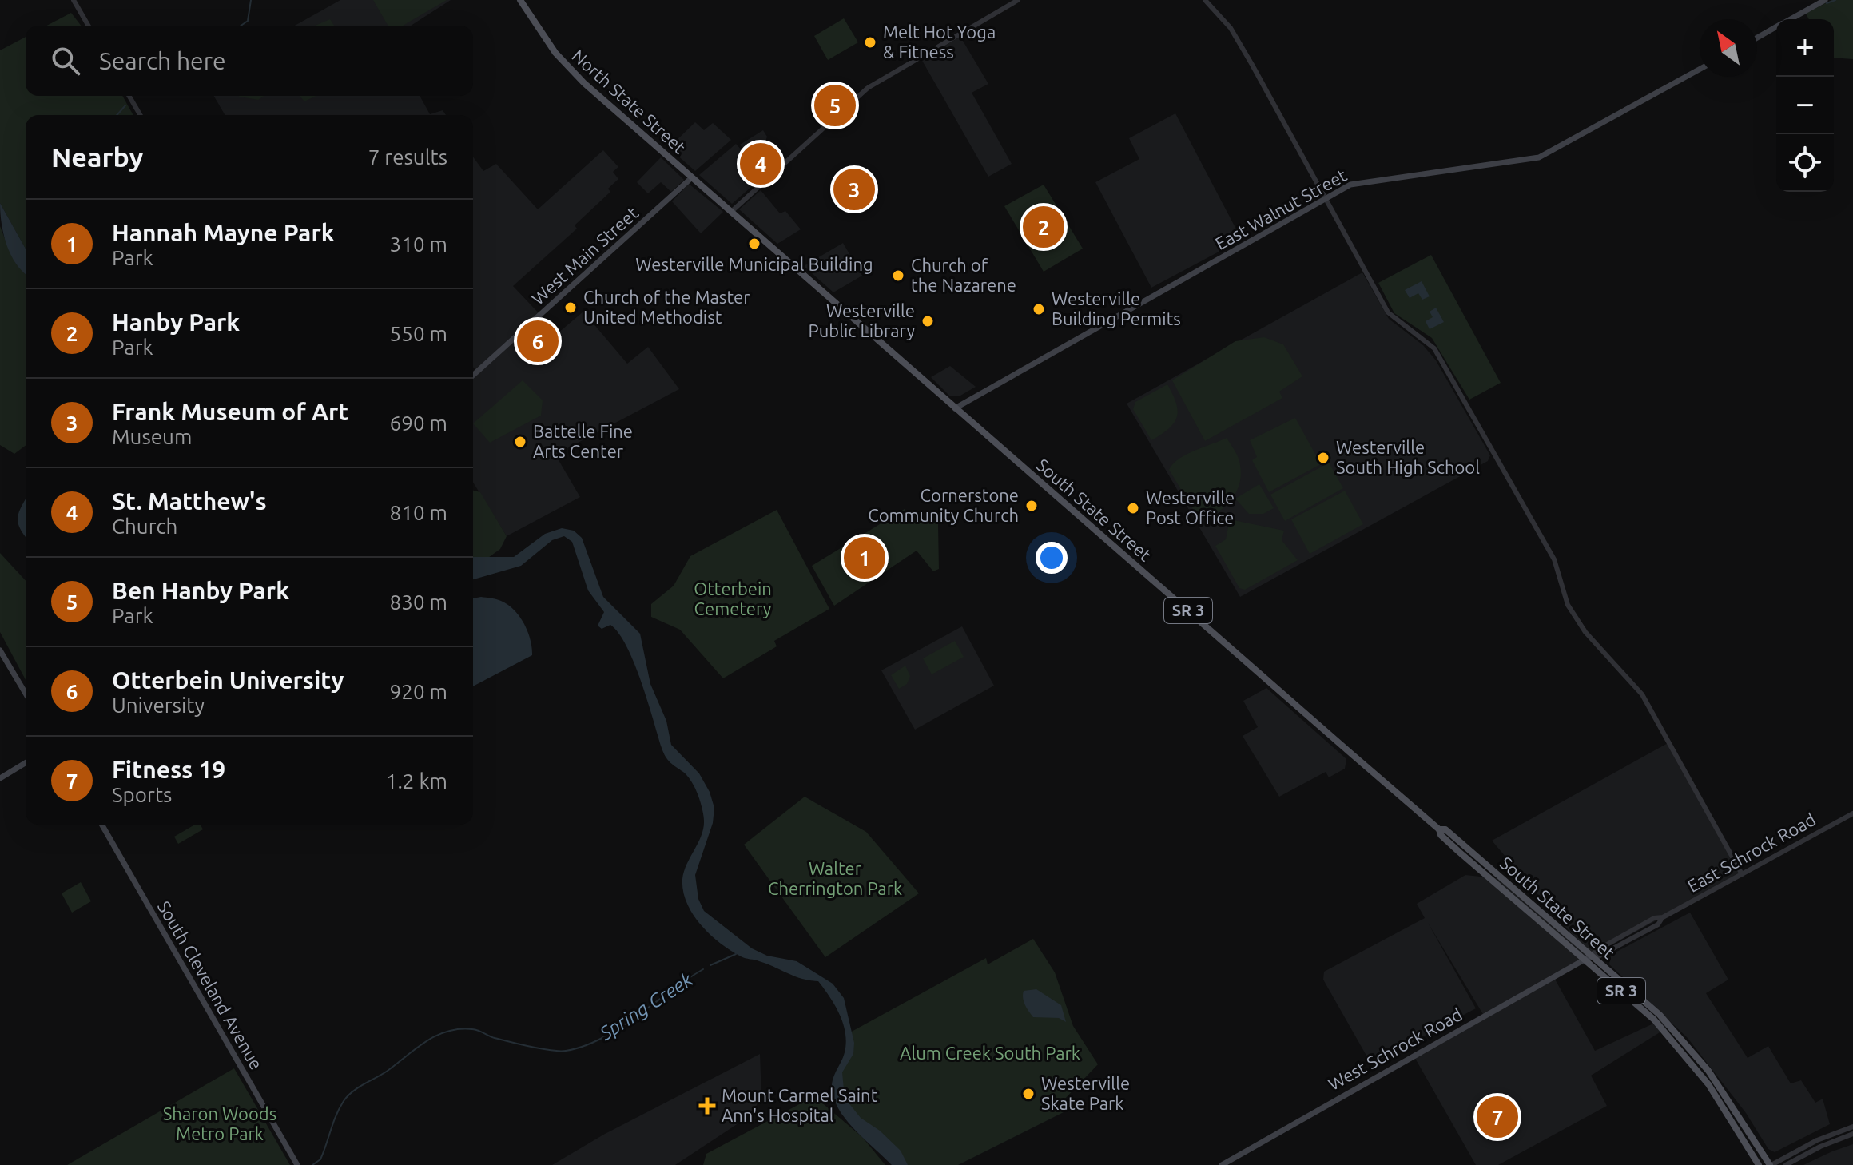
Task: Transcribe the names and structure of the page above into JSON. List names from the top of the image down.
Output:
{
  "streets": {
    "main road": [
      "North State Street",
      "East Walnut Street",
      "West Main Street",
      "South State Street",
      "SR 3",
      "South Cleveland Avenue",
      "West Schrock Road"
    ],
    "street": ["East Schrock Road"]
  },
  "crossings": [
    ["North State Street", "West Main Street"],
    ["North State Street", "South State Street"],
    ["East Walnut Street", "South State Street"],
    ["South State Street", "East Schrock Road"],
    ["South State Street", "West Schrock Road"],
    ["East Schrock Road", "West Schrock Road"]
  ],
  "water": ["Spring Creek"],
  "parks": [
    "Otterbein Cemetery",
    "Walter Cherrington Park",
    "Alum Creek South Park",
    "Sharon Woods Metro Park"
  ],
  "places": {
    "other": [
      "Melt Hot Yoga & Fitness",
      "Westerville Municipal Building",
      "Church of the Nazarene",
      "Church of the Master United Methodist",
      "Westerville Building Permits",
      "Westerville Public Library",
      "Battelle Fine Arts Center",
      "Westerville South High School",
      "Cornerstone Community Church",
      "Westerville Post Office",
      "Westerville Skate Park"
    ],
    "health": ["Mount Carmel Saint Ann's Hospital"]
  },
  "north": "top left",
  "page": {
    "map_buttons": ["+", "−"],
    "search": "Search here",
    "pins": [
      "5",
      "4",
      "3",
      "2",
      "6",
      "1",
      "7"
    ],
    "heading": ["Nearby", "7 results"],
    "list": [
      {
        "mark": "1",
        "name": "Hannah Mayne Park",
        "note": "Park",
        "value": "310 m"
      },
      {
        "mark": "2",
        "name": "Hanby Park",
        "note": "Park",
        "value": "550 m"
      },
      {
        "mark": "3",
        "name": "Frank Museum of Art",
        "note": "Museum",
        "value": "690 m"
      },
      {
        "mark": "4",
        "name": "St. Matthew's",
        "note": "Church",
        "value": "810 m"
      },
      {
        "mark": "5",
        "name": "Ben Hanby Park",
        "note": "Park",
        "value": "830 m"
      },
      {
        "mark": "6",
        "name": "Otterbein University",
        "note": "University",
        "value": "920 m"
      },
      {
        "mark": "7",
        "name": "Fitness 19",
        "note": "Sports",
        "value": "1.2 km"
      }
    ]
  }
}
